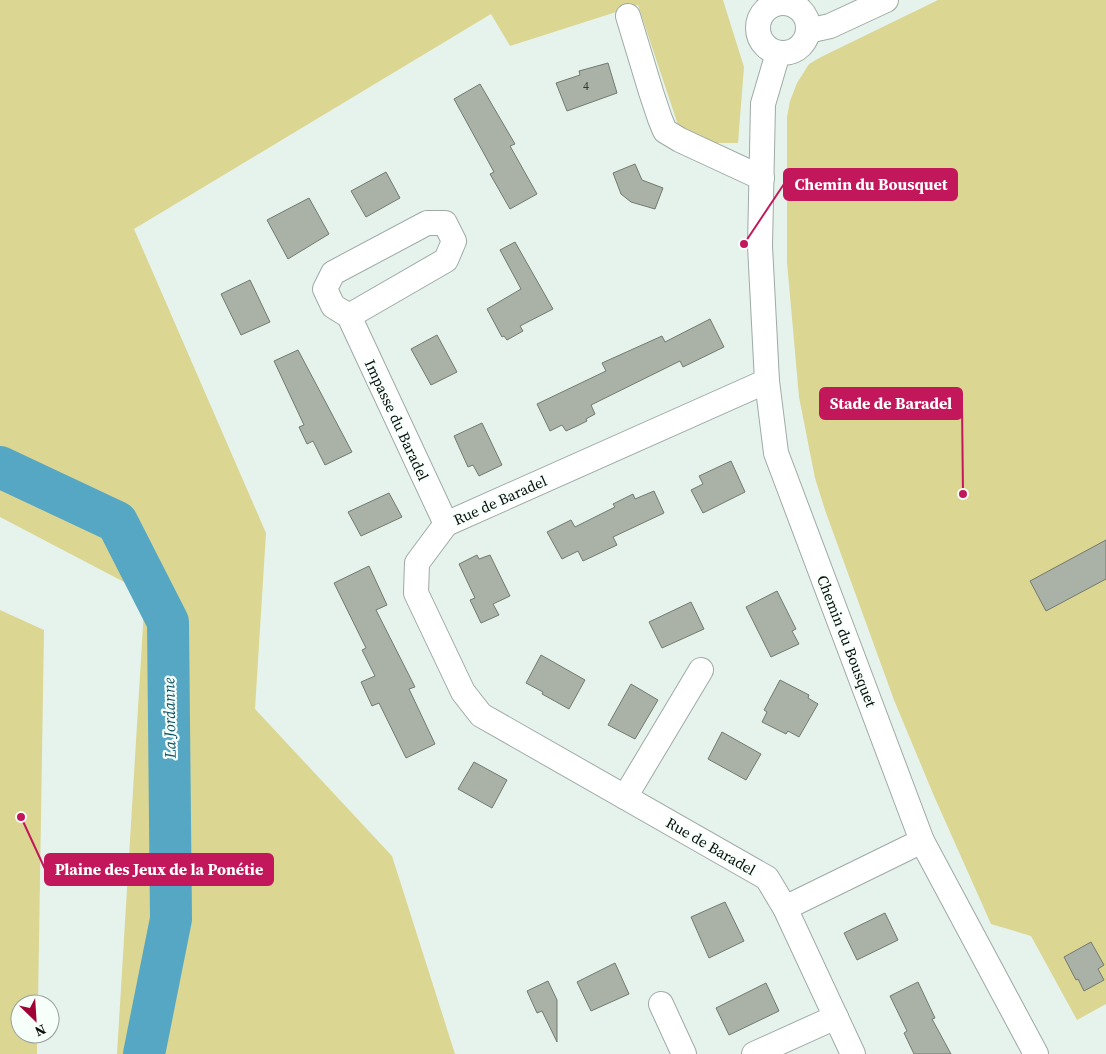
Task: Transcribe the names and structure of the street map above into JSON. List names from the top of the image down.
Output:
{
  "streets": {
    "street": ["Impasse du Baradel", "Rue de Baradel", "Chemin du Bousquet"]
  },
  "crossings": [
    ["Impasse du Baradel", "Rue de Baradel"],
    ["Rue de Baradel", "Chemin du Bousquet"]
  ],
  "water": ["La Jordanne"],
  "places": ["Chemin du Bousquet", "Stade de Baradel", "Plaine des Jeux de la Ponétie"],
  "house_numbers": ["4"],
  "north": "bottom right"
}
